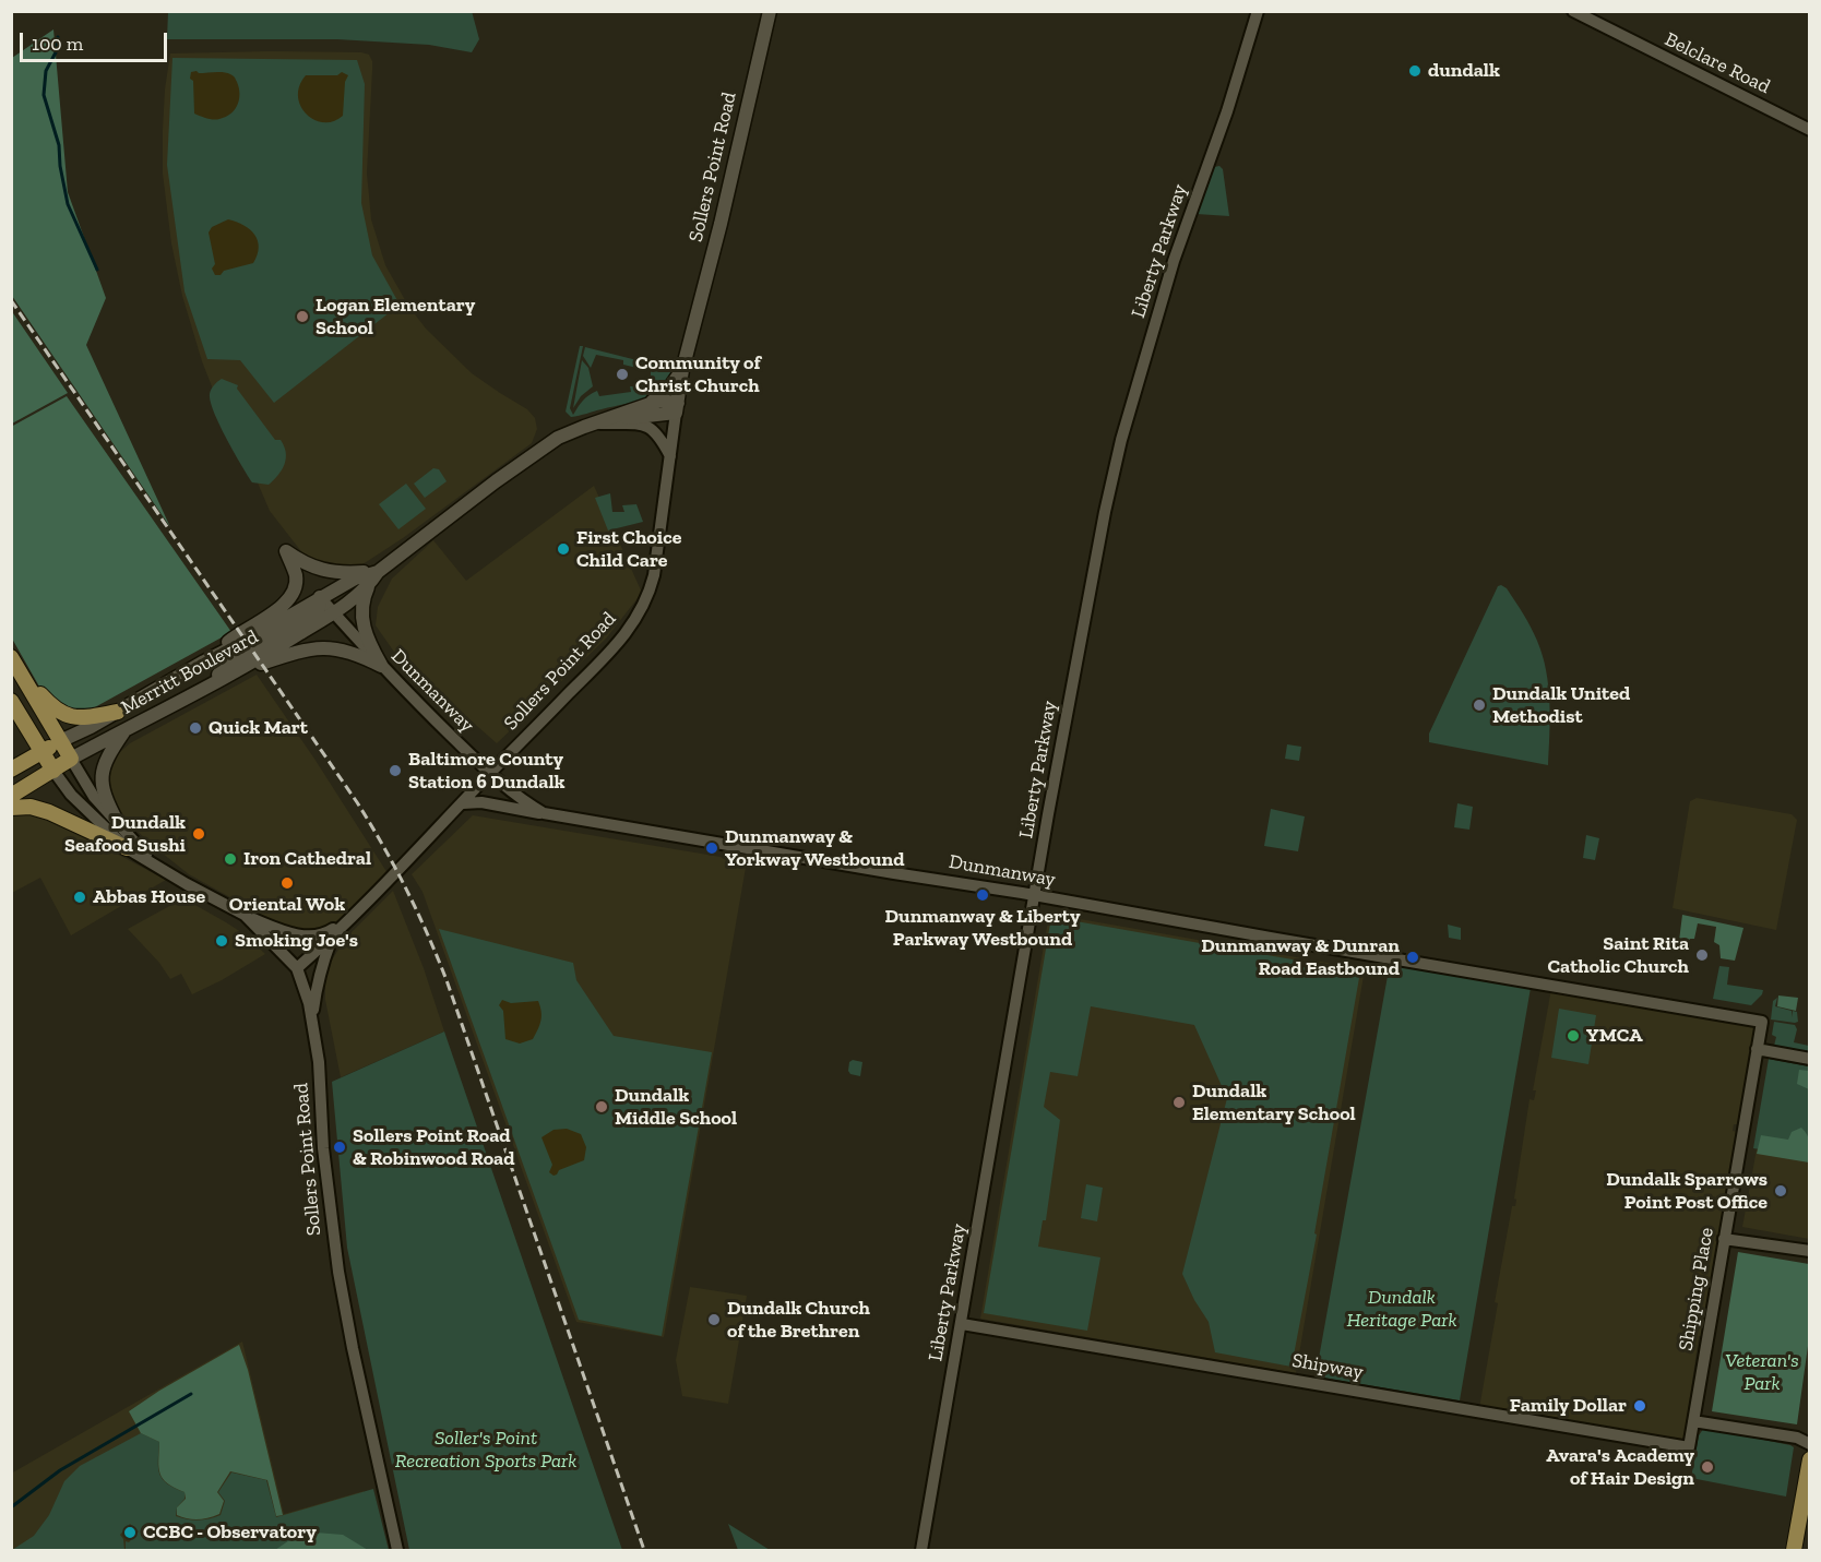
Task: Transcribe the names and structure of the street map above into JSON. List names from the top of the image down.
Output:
{
  "streets": {
    "main road": ["Sollers Point Road", "Merritt Boulevard"],
    "street": [
      "Belclare Road",
      "Liberty Parkway",
      "Dunmanway",
      "Shipping Place",
      "Shipway"
    ]
  },
  "crossings": [
    ["Sollers Point Road", "Merritt Boulevard"],
    ["Sollers Point Road", "Dunmanway"],
    ["Liberty Parkway", "Dunmanway"],
    ["Liberty Parkway", "Shipway"],
    ["Merritt Boulevard", "Dunmanway"],
    ["Dunmanway", "Shipping Place"],
    ["Shipping Place", "Shipway"]
  ],
  "parks": ["Dundalk Heritage Park", "Veteran's Park", "Soller's Point Recreation Sports Park"],
  "places": [
    "dundalk",
    "Logan Elementary School",
    "Community of Christ Church",
    "First Choice Child Care",
    "Dundalk United Methodist",
    "Quick Mart",
    "Baltimore County Station 6 Dundalk",
    "Dundalk Seafood Sushi",
    "Dunmanway & Yorkway Westbound",
    "Iron Cathedral",
    "Oriental Wok",
    "Dunmanway & Liberty Parkway Westbound",
    "Abbas House",
    "Smoking Joe's",
    "Saint Rita Catholic Church",
    "Dunmanway & Dunran Road Eastbound",
    "YMCA",
    "Dundalk Elementary School",
    "Dundalk Middle School",
    "Sollers Point Road & Robinwood Road",
    "Dundalk Sparrows Point Post Office",
    "Dundalk Church of the Brethren",
    "Family Dollar",
    "Avara's Academy of Hair Design",
    "CCBC - Observatory"
  ],
  "scale_bar": "100 m"
}
